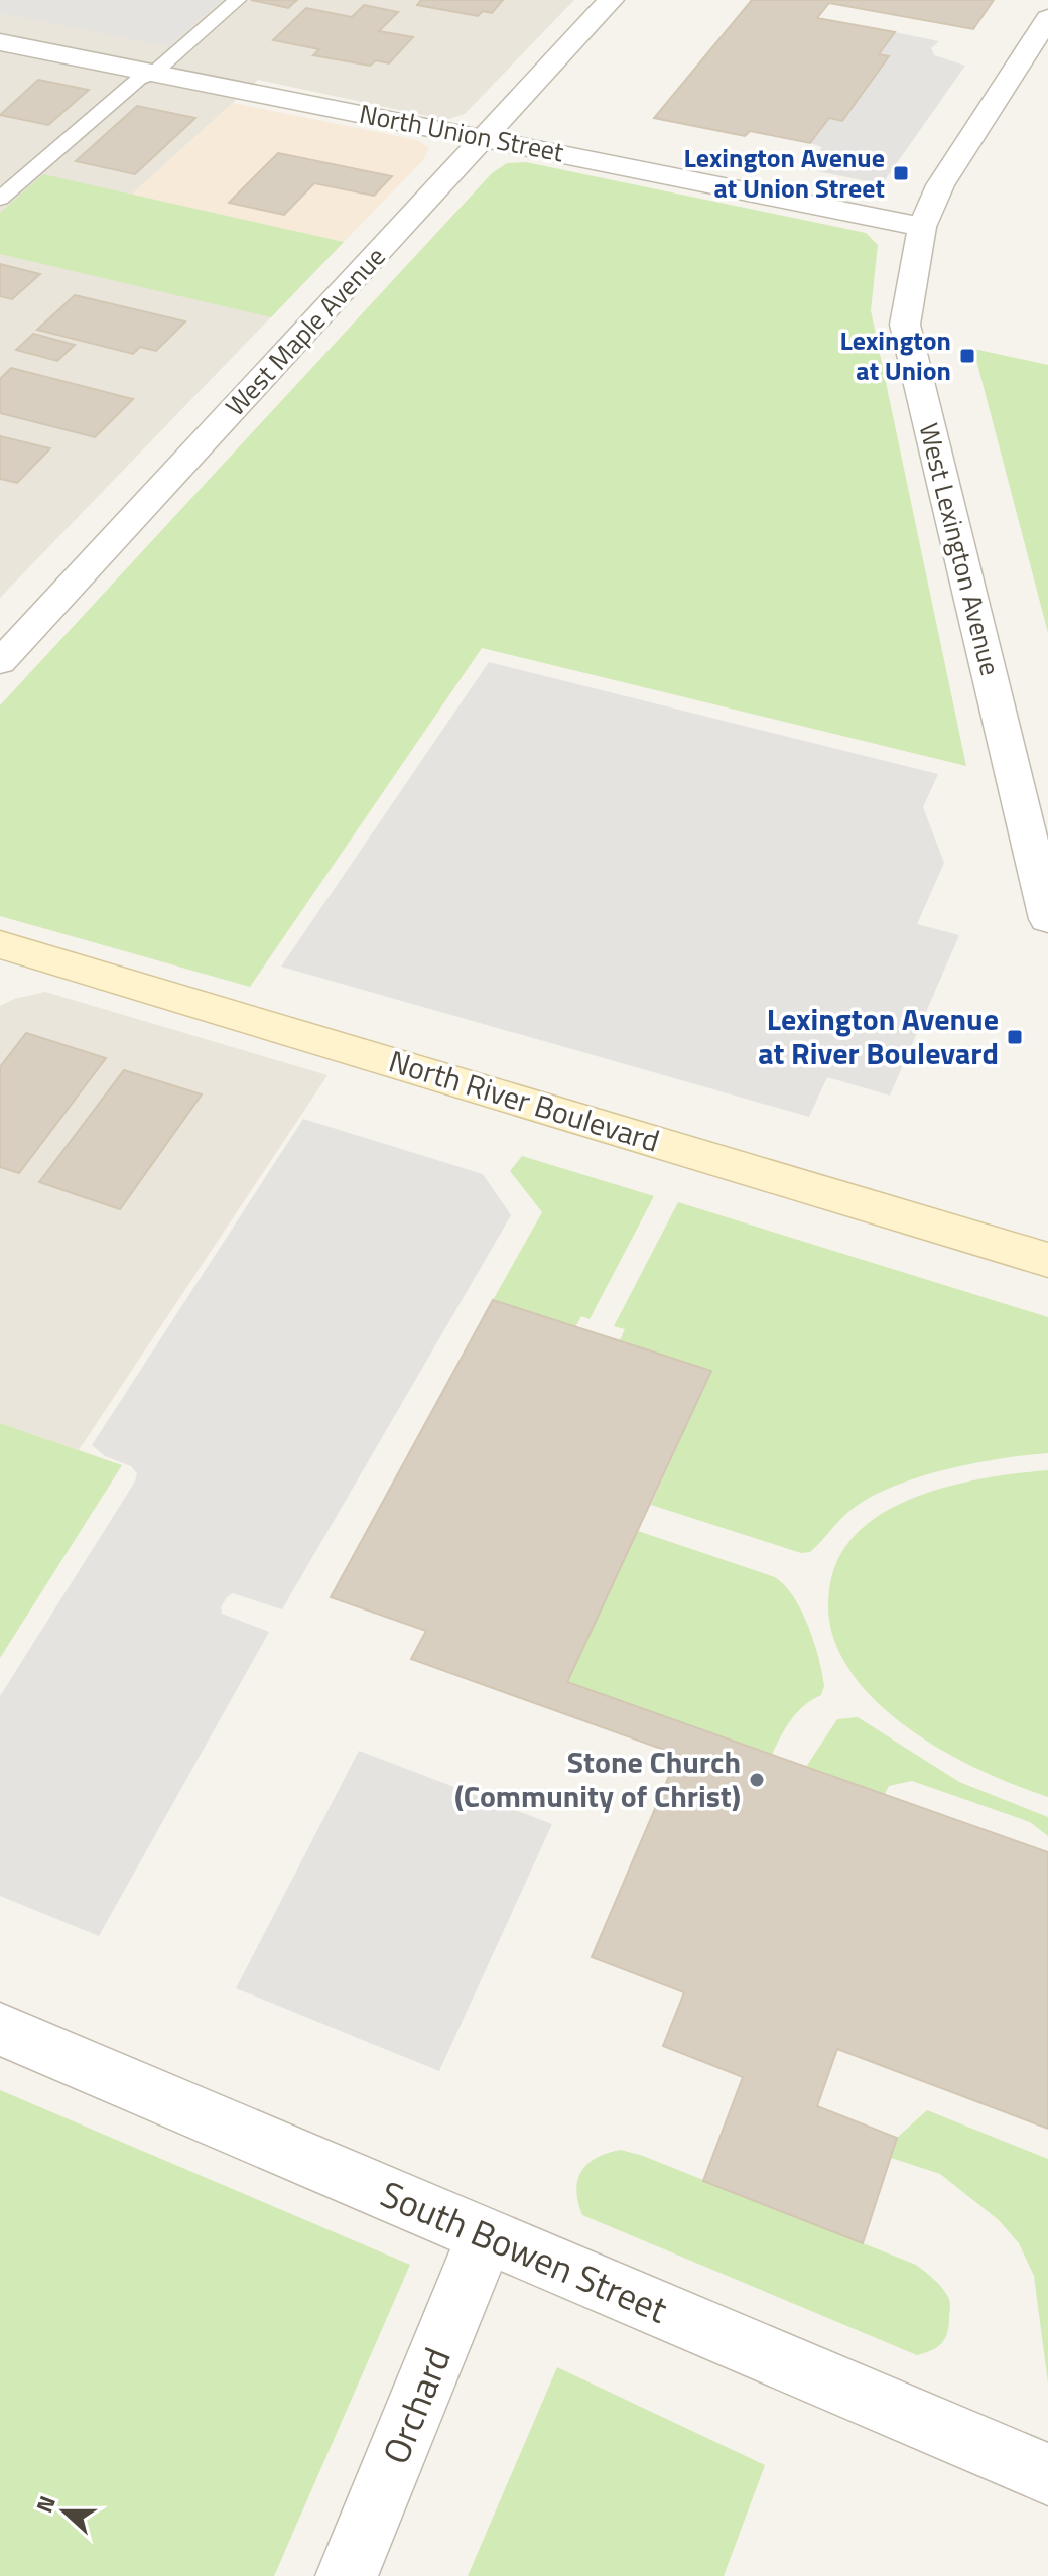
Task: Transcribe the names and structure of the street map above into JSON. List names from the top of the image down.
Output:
{
  "streets": {
    "main road": ["North River Boulevard"],
    "street": [
      "North Union Street",
      "West Maple Avenue",
      "West Lexington Avenue",
      "South Bowen Street",
      "Orchard"
    ]
  },
  "crossings": [
    ["North Union Street", "West Maple Avenue"],
    ["North Union Street", "West Lexington Avenue"],
    ["South Bowen Street", "Orchard"]
  ],
  "places": {
    "transit": ["Lexington Avenue at Union Street", "Lexington at Union", "Lexington Avenue at River Boulevard"],
    "other": ["Stone Church (Community of Christ)"]
  },
  "north": "left"
}
